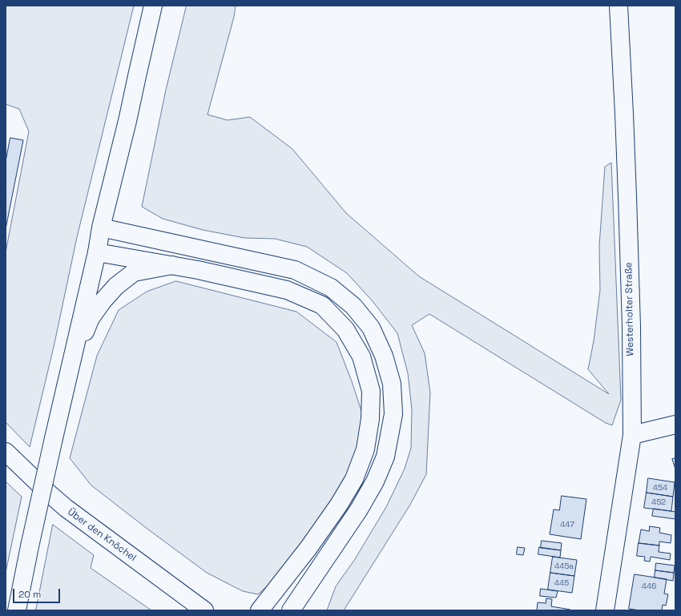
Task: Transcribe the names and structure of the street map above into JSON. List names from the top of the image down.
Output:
{
  "streets": {
    "main road": ["Westerholter Straße", "Über den Knöchel"]
  },
  "house_numbers": [
    "454",
    "452",
    "447",
    "445a",
    "445",
    "446"
  ],
  "scale_bar": "20 m"
}
